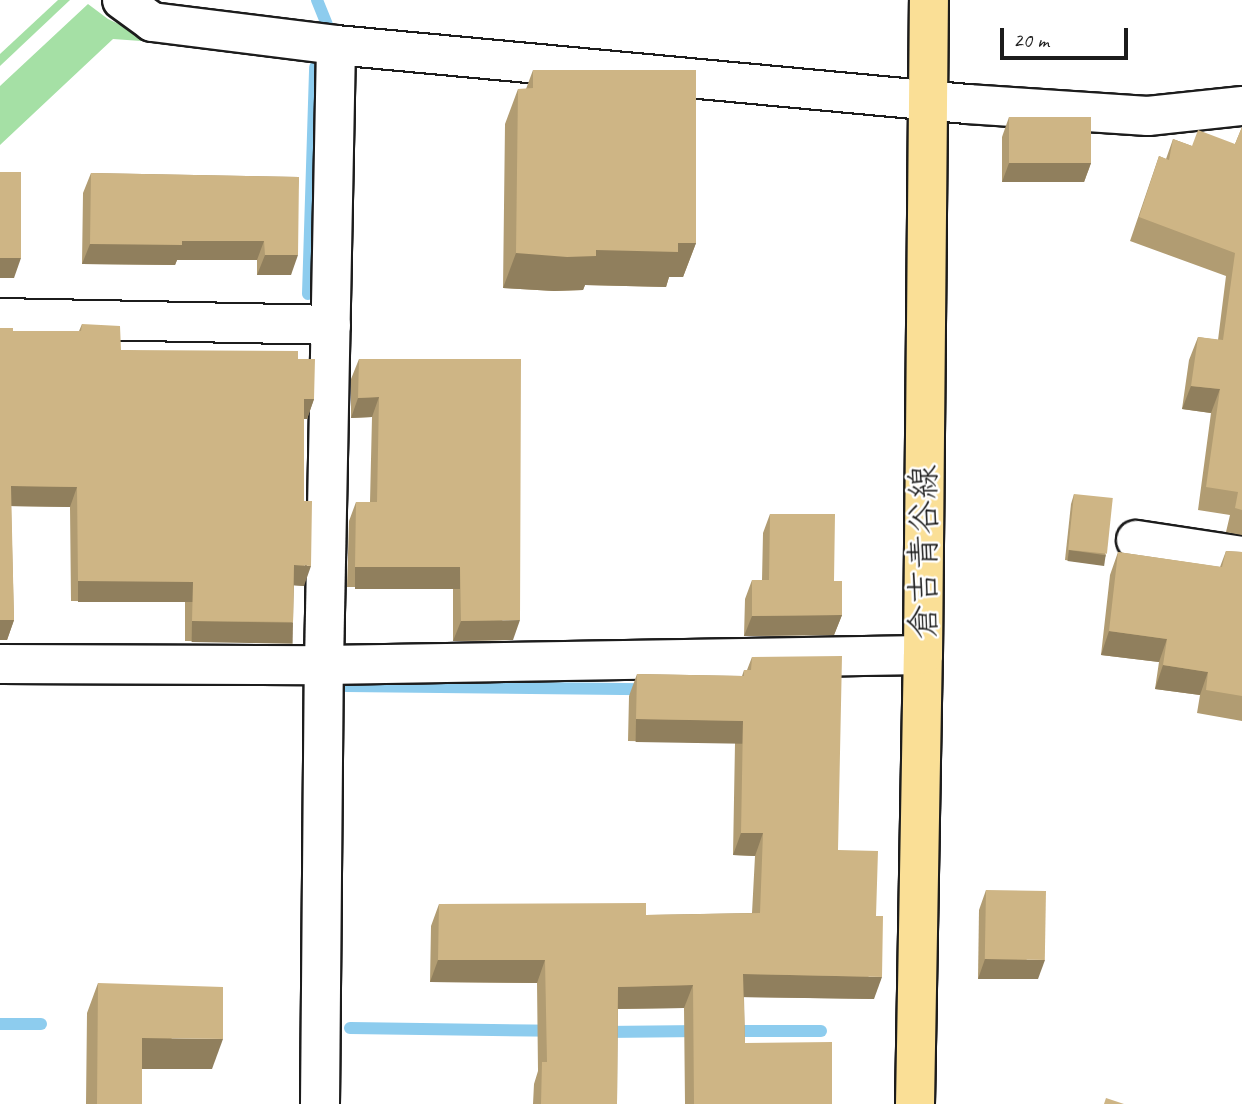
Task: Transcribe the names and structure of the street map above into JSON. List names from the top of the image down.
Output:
{
  "streets": {
    "main road": ["倉吉青谷線"]
  },
  "scale_bar": "20 m"
}
